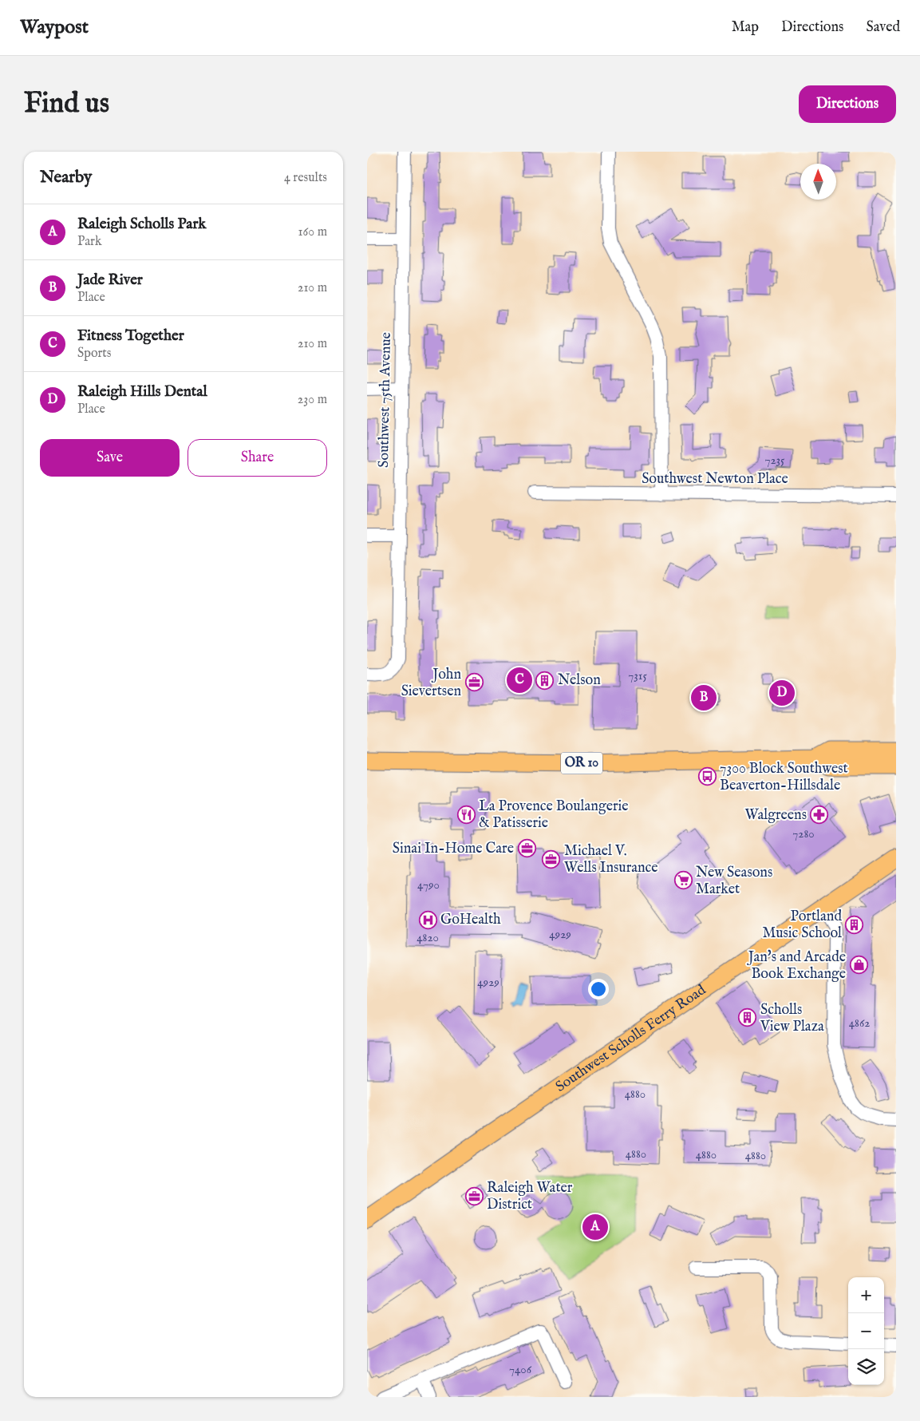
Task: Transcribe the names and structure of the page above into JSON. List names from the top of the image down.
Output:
{
  "streets": {
    "main road": ["OR 10", "Southwest Scholls Ferry Road"],
    "street": ["Southwest 75th Avenue", "Southwest Newton Place"]
  },
  "places": {
    "building": ["Nelson", "Portland Music School", "Scholls View Plaza"],
    "office": [
      "John Sievertsen",
      "Sinai In-Home Care",
      "Michael V. Wells Insurance",
      "Raleigh Water District"
    ],
    "bus stop": ["7300 Block Southwest Beaverton-Hillsdale"],
    "restaurant": ["La Provence Boulangerie & Patisserie"],
    "pharmacy": ["Walgreens"],
    "supermarket": ["New Seasons Market"],
    "hospital": ["GoHealth"],
    "shop": ["Jan's and Arcade Book Exchange"]
  },
  "house_numbers": [
    "7235",
    "7315",
    "7280",
    "4790",
    "4929",
    "4820",
    "4929",
    "4862",
    "4880",
    "4880",
    "4880",
    "4880",
    "7406"
  ],
  "north": "top",
  "page": {
    "header": "Waypost",
    "nav": ["Map", "Directions", "Saved"],
    "buttons": [
      "Directions",
      ["Save", "Share"]
    ],
    "title": "Find us",
    "heading": ["Nearby", "4 results"],
    "list": [
      {
        "mark": "A",
        "name": "Raleigh Scholls Park",
        "note": "Park",
        "value": "160 m"
      },
      {
        "mark": "B",
        "name": "Jade River",
        "note": "Place",
        "value": "210 m"
      },
      {
        "mark": "C",
        "name": "Fitness Together",
        "note": "Sports",
        "value": "210 m"
      },
      {
        "mark": "D",
        "name": "Raleigh Hills Dental",
        "note": "Place",
        "value": "230 m"
      }
    ],
    "pins": [
      "C",
      "D",
      "B",
      "A"
    ],
    "map_buttons": ["+", "−"]
  }
}
